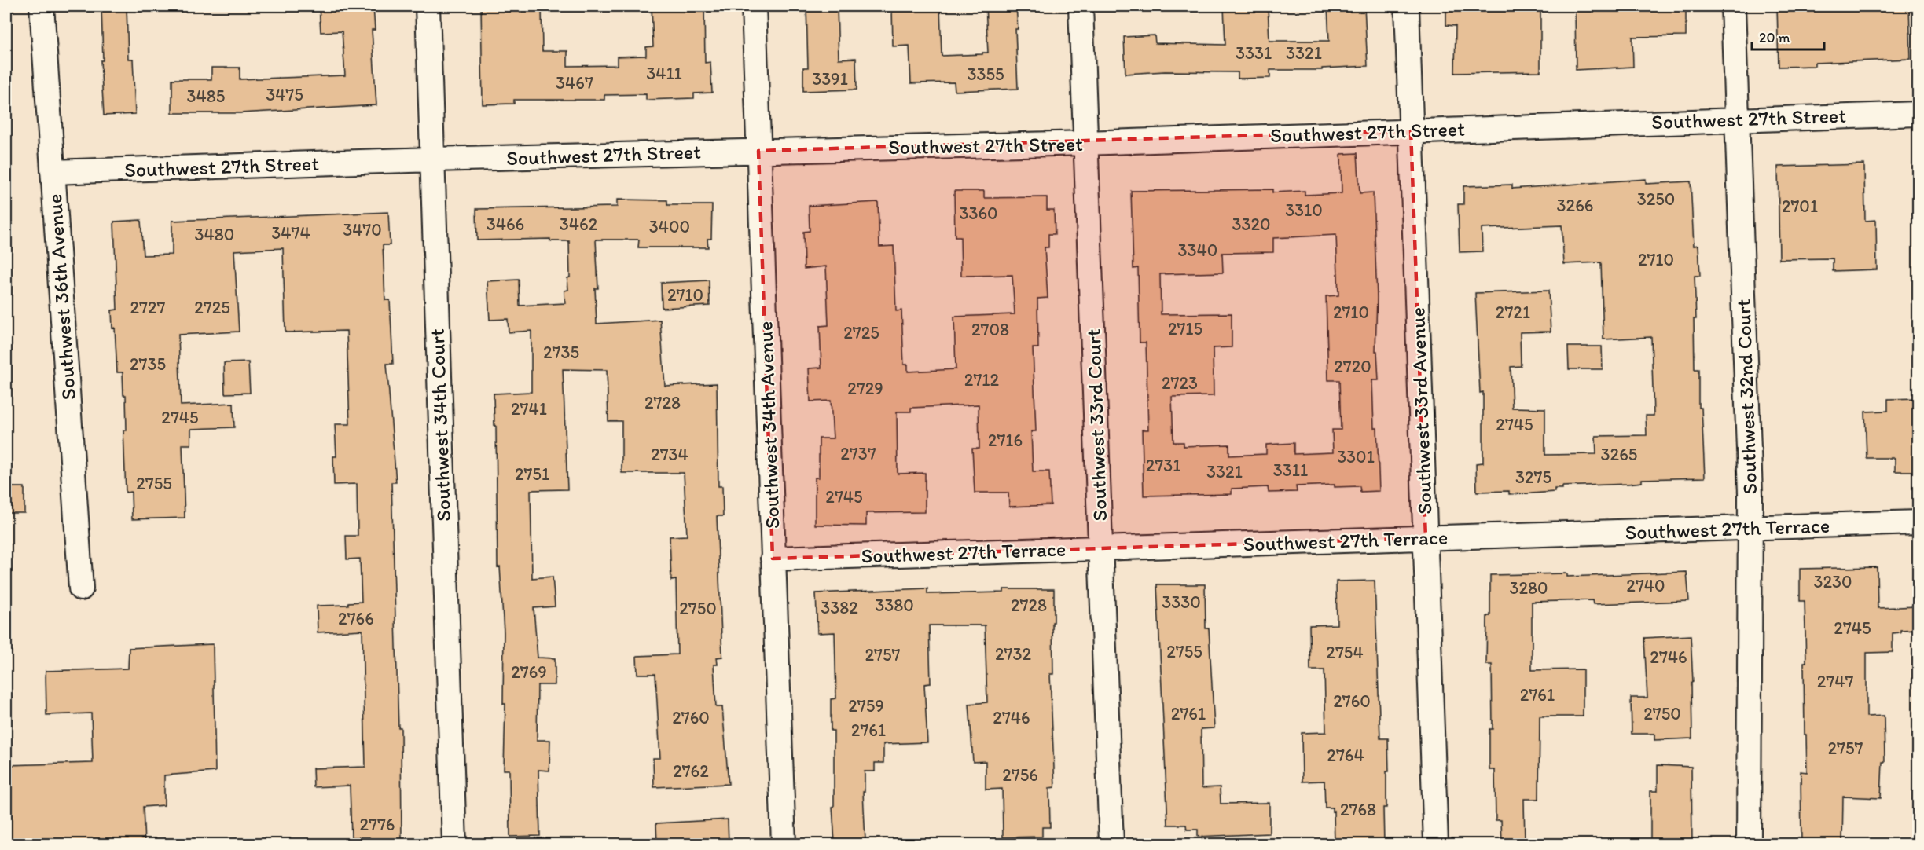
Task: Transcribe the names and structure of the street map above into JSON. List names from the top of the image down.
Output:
{
  "streets": {
    "street": [
      "Southwest 27th Street",
      "Southwest 36th Avenue",
      "Southwest 32nd Court",
      "Southwest 33rd Avenue",
      "Southwest 34th Court",
      "Southwest 34th Avenue",
      "Southwest 33rd Court",
      "Southwest 27th Terrace"
    ]
  },
  "crossings": [
    ["Southwest 27th Street", "Southwest 36th Avenue"],
    ["Southwest 27th Street", "Southwest 32nd Court"],
    ["Southwest 27th Street", "Southwest 33rd Avenue"],
    ["Southwest 27th Street", "Southwest 34th Court"],
    ["Southwest 27th Street", "Southwest 34th Avenue"],
    ["Southwest 27th Street", "Southwest 33rd Court"],
    ["Southwest 32nd Court", "Southwest 27th Terrace"],
    ["Southwest 33rd Avenue", "Southwest 27th Terrace"],
    ["Southwest 34th Avenue", "Southwest 27th Terrace"],
    ["Southwest 33rd Court", "Southwest 27th Terrace"]
  ],
  "house_numbers": [
    "3331",
    "3321",
    "3411",
    "3355",
    "3391",
    "3467",
    "3475",
    "3485",
    "3250",
    "3266",
    "2701",
    "3310",
    "3360",
    "3466",
    "3462",
    "3320",
    "3400",
    "3470",
    "3474",
    "3480",
    "3340",
    "2710",
    "2710",
    "2727",
    "2725",
    "2710",
    "2721",
    "2715",
    "2708",
    "2725",
    "2735",
    "2735",
    "2720",
    "2712",
    "2723",
    "2729",
    "2728",
    "2741",
    "2745",
    "2745",
    "2716",
    "2737",
    "2734",
    "3265",
    "3301",
    "2731",
    "3311",
    "3321",
    "2751",
    "3275",
    "2755",
    "2745",
    "3230",
    "2740",
    "3280",
    "3330",
    "3380",
    "2728",
    "3382",
    "2750",
    "2766",
    "2745",
    "2755",
    "2754",
    "2732",
    "2757",
    "2746",
    "2769",
    "2747",
    "2761",
    "2760",
    "2759",
    "2761",
    "2750",
    "2760",
    "2746",
    "2761",
    "2757",
    "2764",
    "2762",
    "2756",
    "2768",
    "2776"
  ],
  "scale_bar": "20 m"
}
